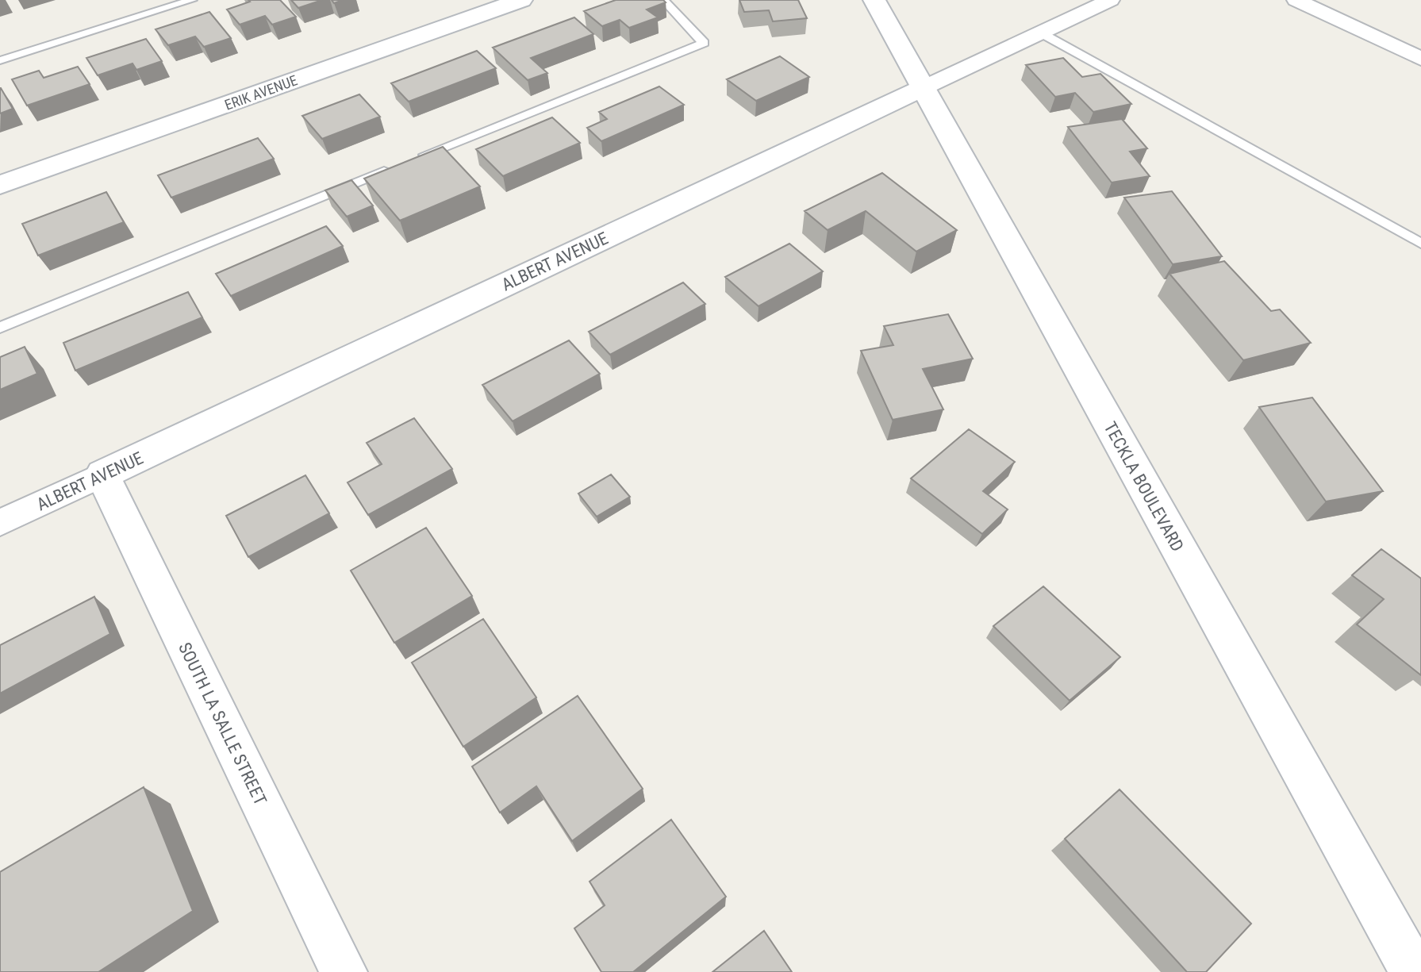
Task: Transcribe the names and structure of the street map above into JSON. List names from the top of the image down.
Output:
{
  "streets": {
    "street": [
      "ERIK AVENUE",
      "ALBERT AVENUE",
      "TECKLA BOULEVARD",
      "SOUTH LA SALLE STREET"
    ]
  },
  "crossings": [
    ["ALBERT AVENUE", "TECKLA BOULEVARD"],
    ["ALBERT AVENUE", "SOUTH LA SALLE STREET"]
  ]
}
